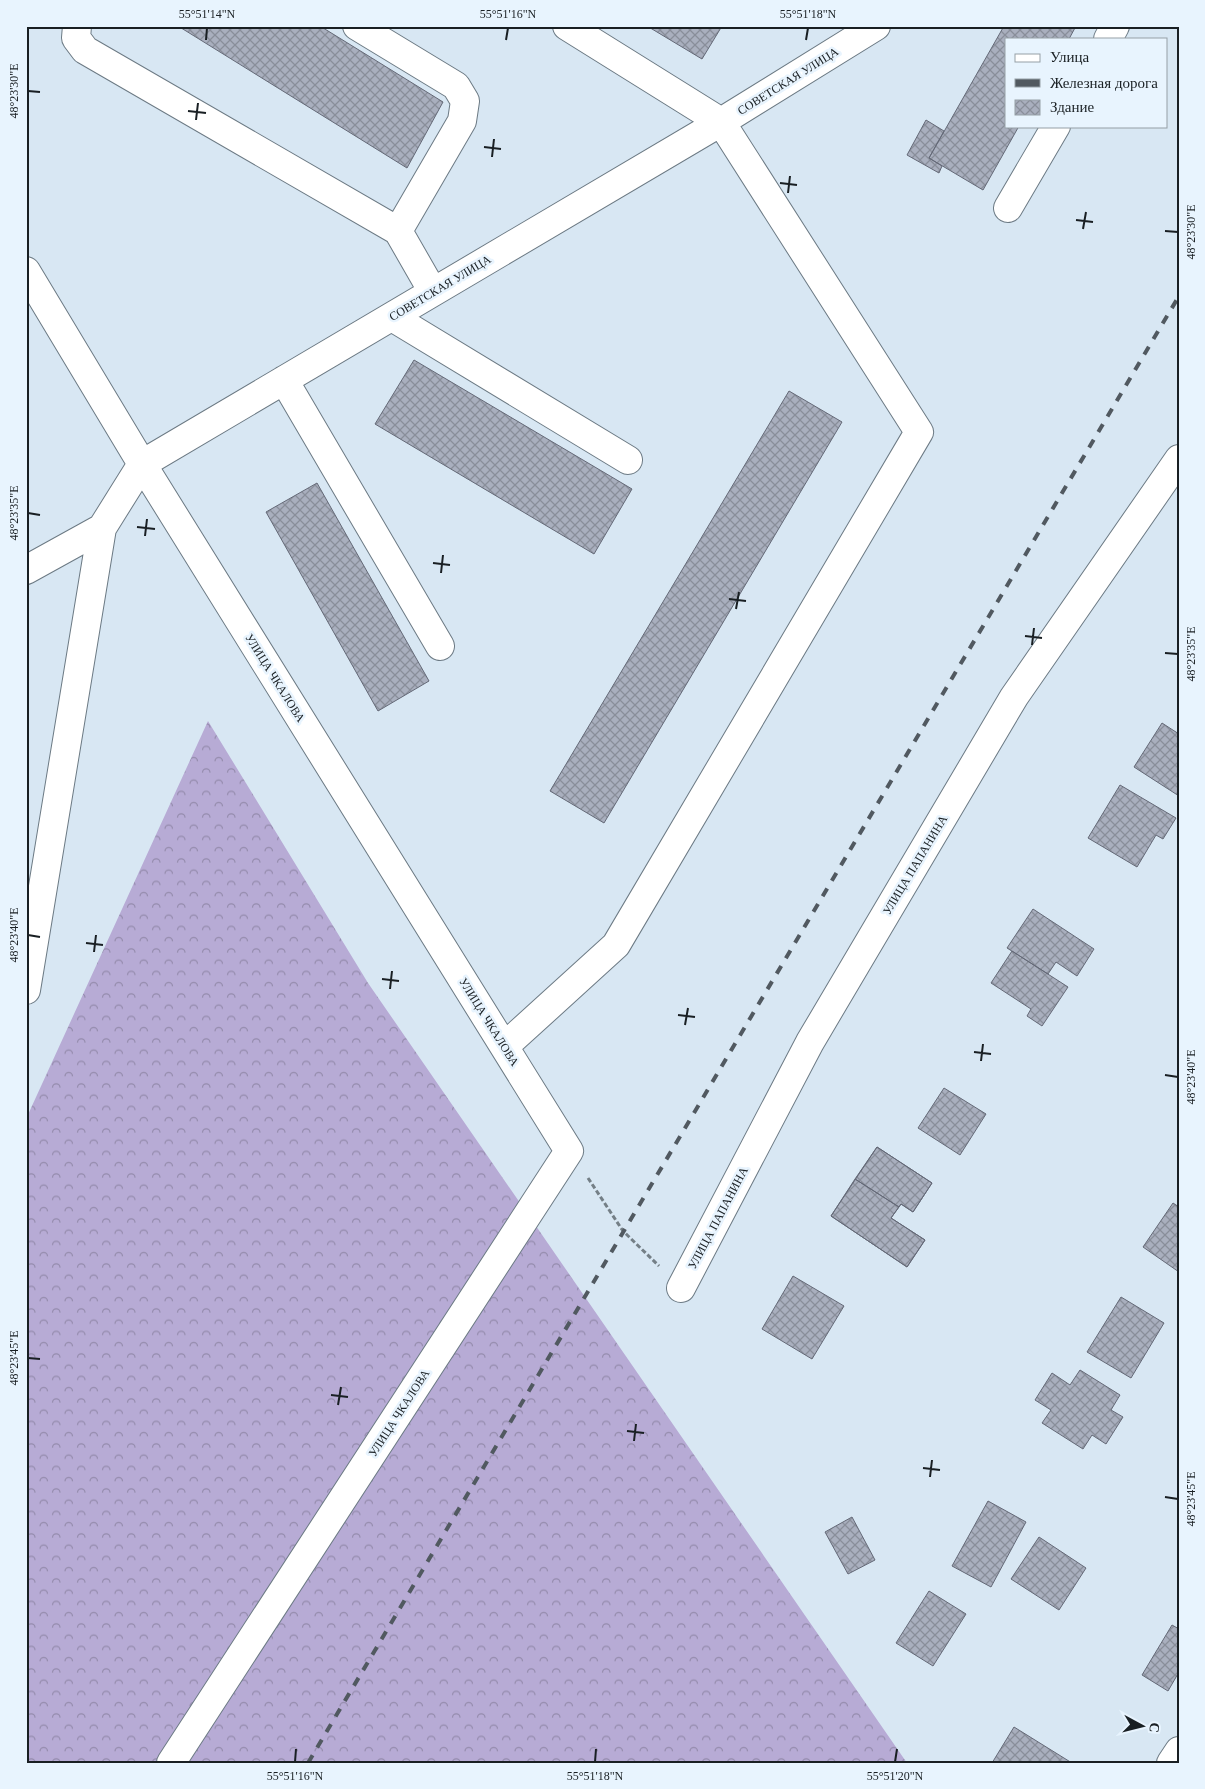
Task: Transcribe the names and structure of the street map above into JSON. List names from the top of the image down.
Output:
{
  "streets": {
    "street": ["СОВЕТСКАЯ УЛИЦА", "УЛИЦА ЧКАЛОВА", "УЛИЦА ПАПАНИНА"]
  },
  "crossings": [
    ["СОВЕТСКАЯ УЛИЦА", "УЛИЦА ЧКАЛОВА"]
  ],
  "legend": ["Улица", "Железная дорога", "Здание"],
  "north": "right",
  "coordinates": [
    "55°51'14\"N",
    "55°51'16\"N",
    "55°51'18\"N",
    "48°23'30\"E",
    "48°23'35\"E",
    "48°23'40\"E",
    "48°23'45\"E",
    "55°51'20\"N"
  ]
}
